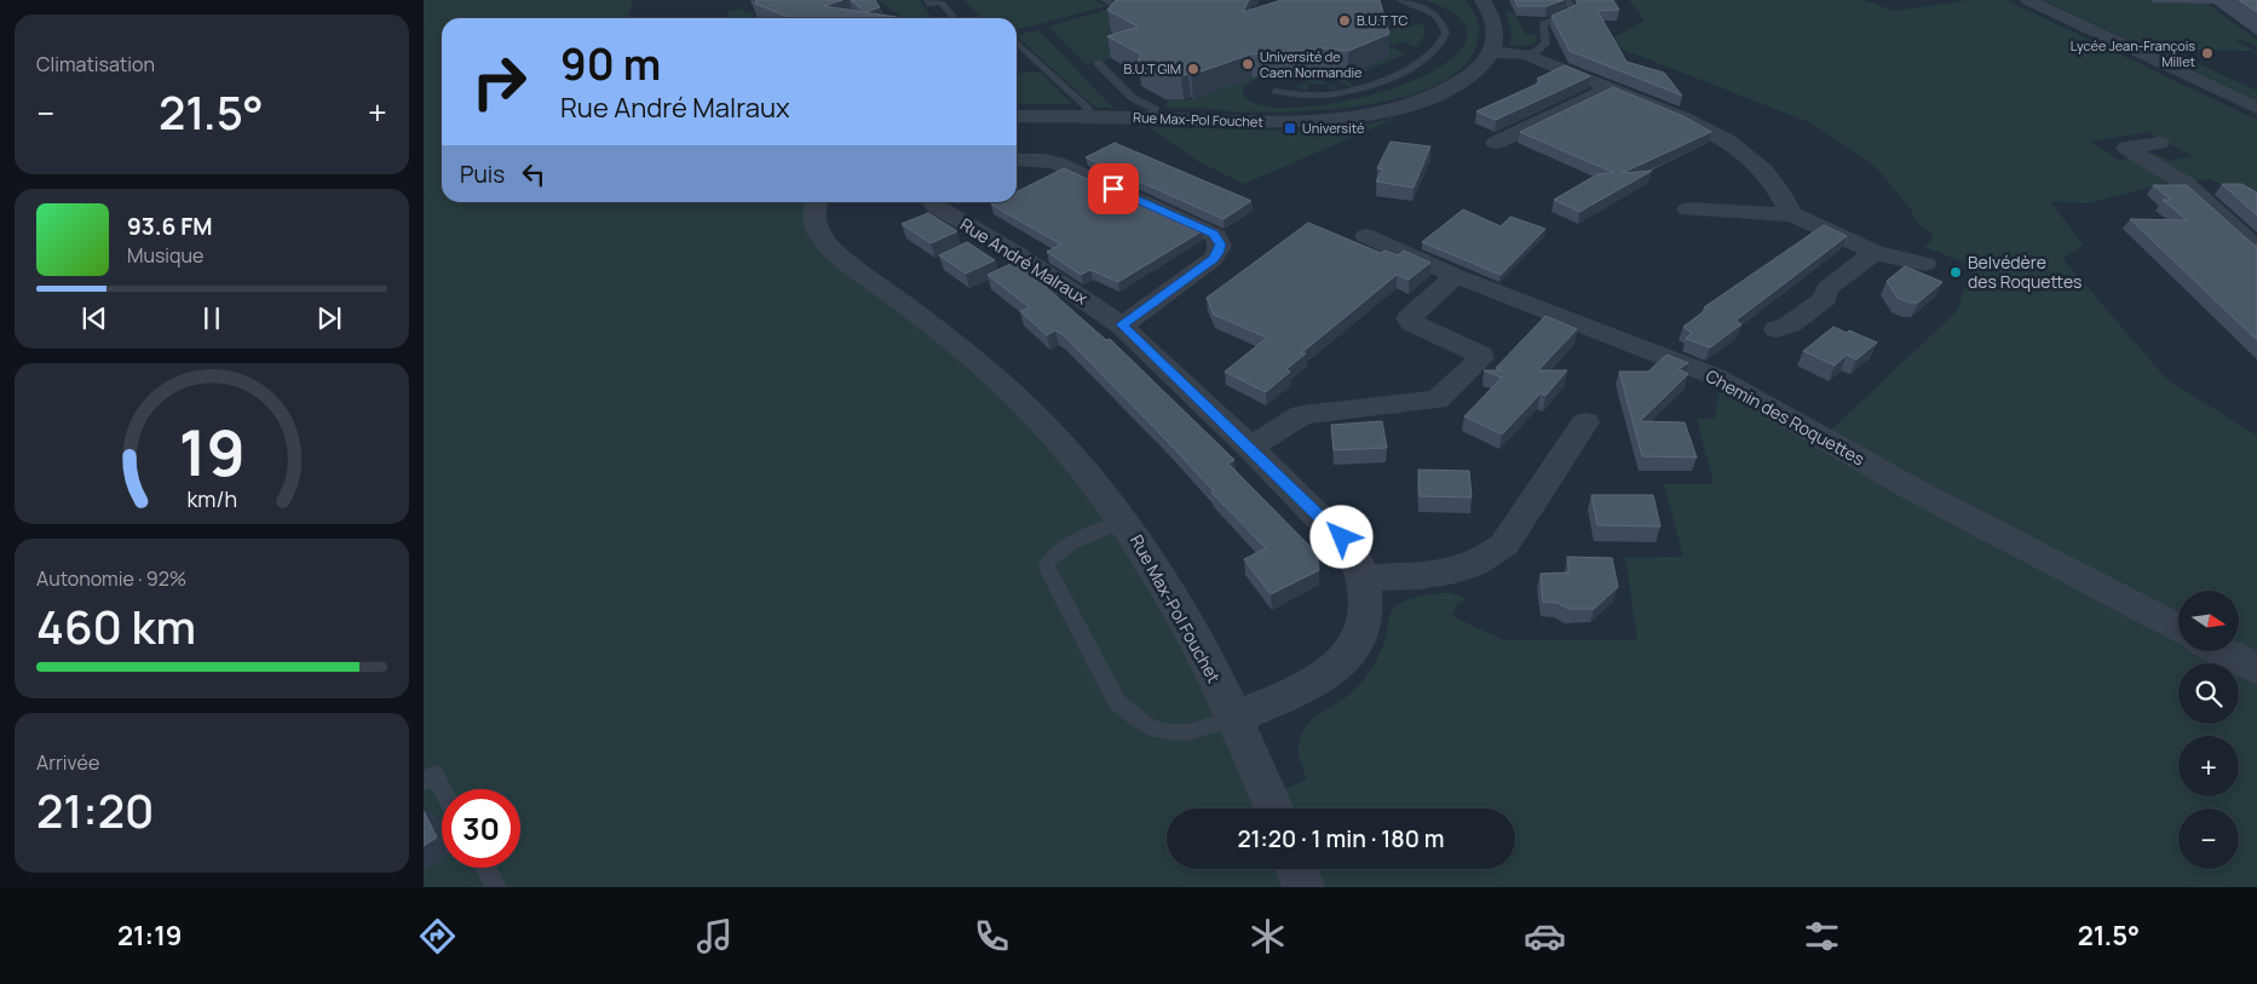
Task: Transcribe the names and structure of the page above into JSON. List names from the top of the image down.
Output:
{
  "streets": {
    "street": ["Rue Max-Pol Fouchet", "Rue André Malraux", "Chemin des Roquettes"]
  },
  "crossings": [
    ["Rue Max-Pol Fouchet", "Rue André Malraux"]
  ],
  "places": {
    "other": [
      "B.U.T TC",
      "Lycée Jean-François Millet",
      "Université de Caen Normandie",
      "B.U.T GIM",
      "Belvédère des Roquettes"
    ],
    "transit": ["Université"]
  },
  "north": "right",
  "page": {
    "tile": [
      "Climatisation",
      ["Autonomie · 92%", "460 km"],
      ["Arrivée", "21:20"]
    ],
    "turn": ["90 m", "Rue André Malraux"],
    "heat": ["−", "21.5°", "+"],
    "then": "Puis",
    "song": ["93.6 FM", "Musique"],
    "map_buttons": ["+", "−"],
    "limit": "30",
    "trip": "21:20 · 1 min · 180 m",
    "tabs": ["21:19", "21.5°"],
    "gauge": ["19", "km/h"]
  }
}
